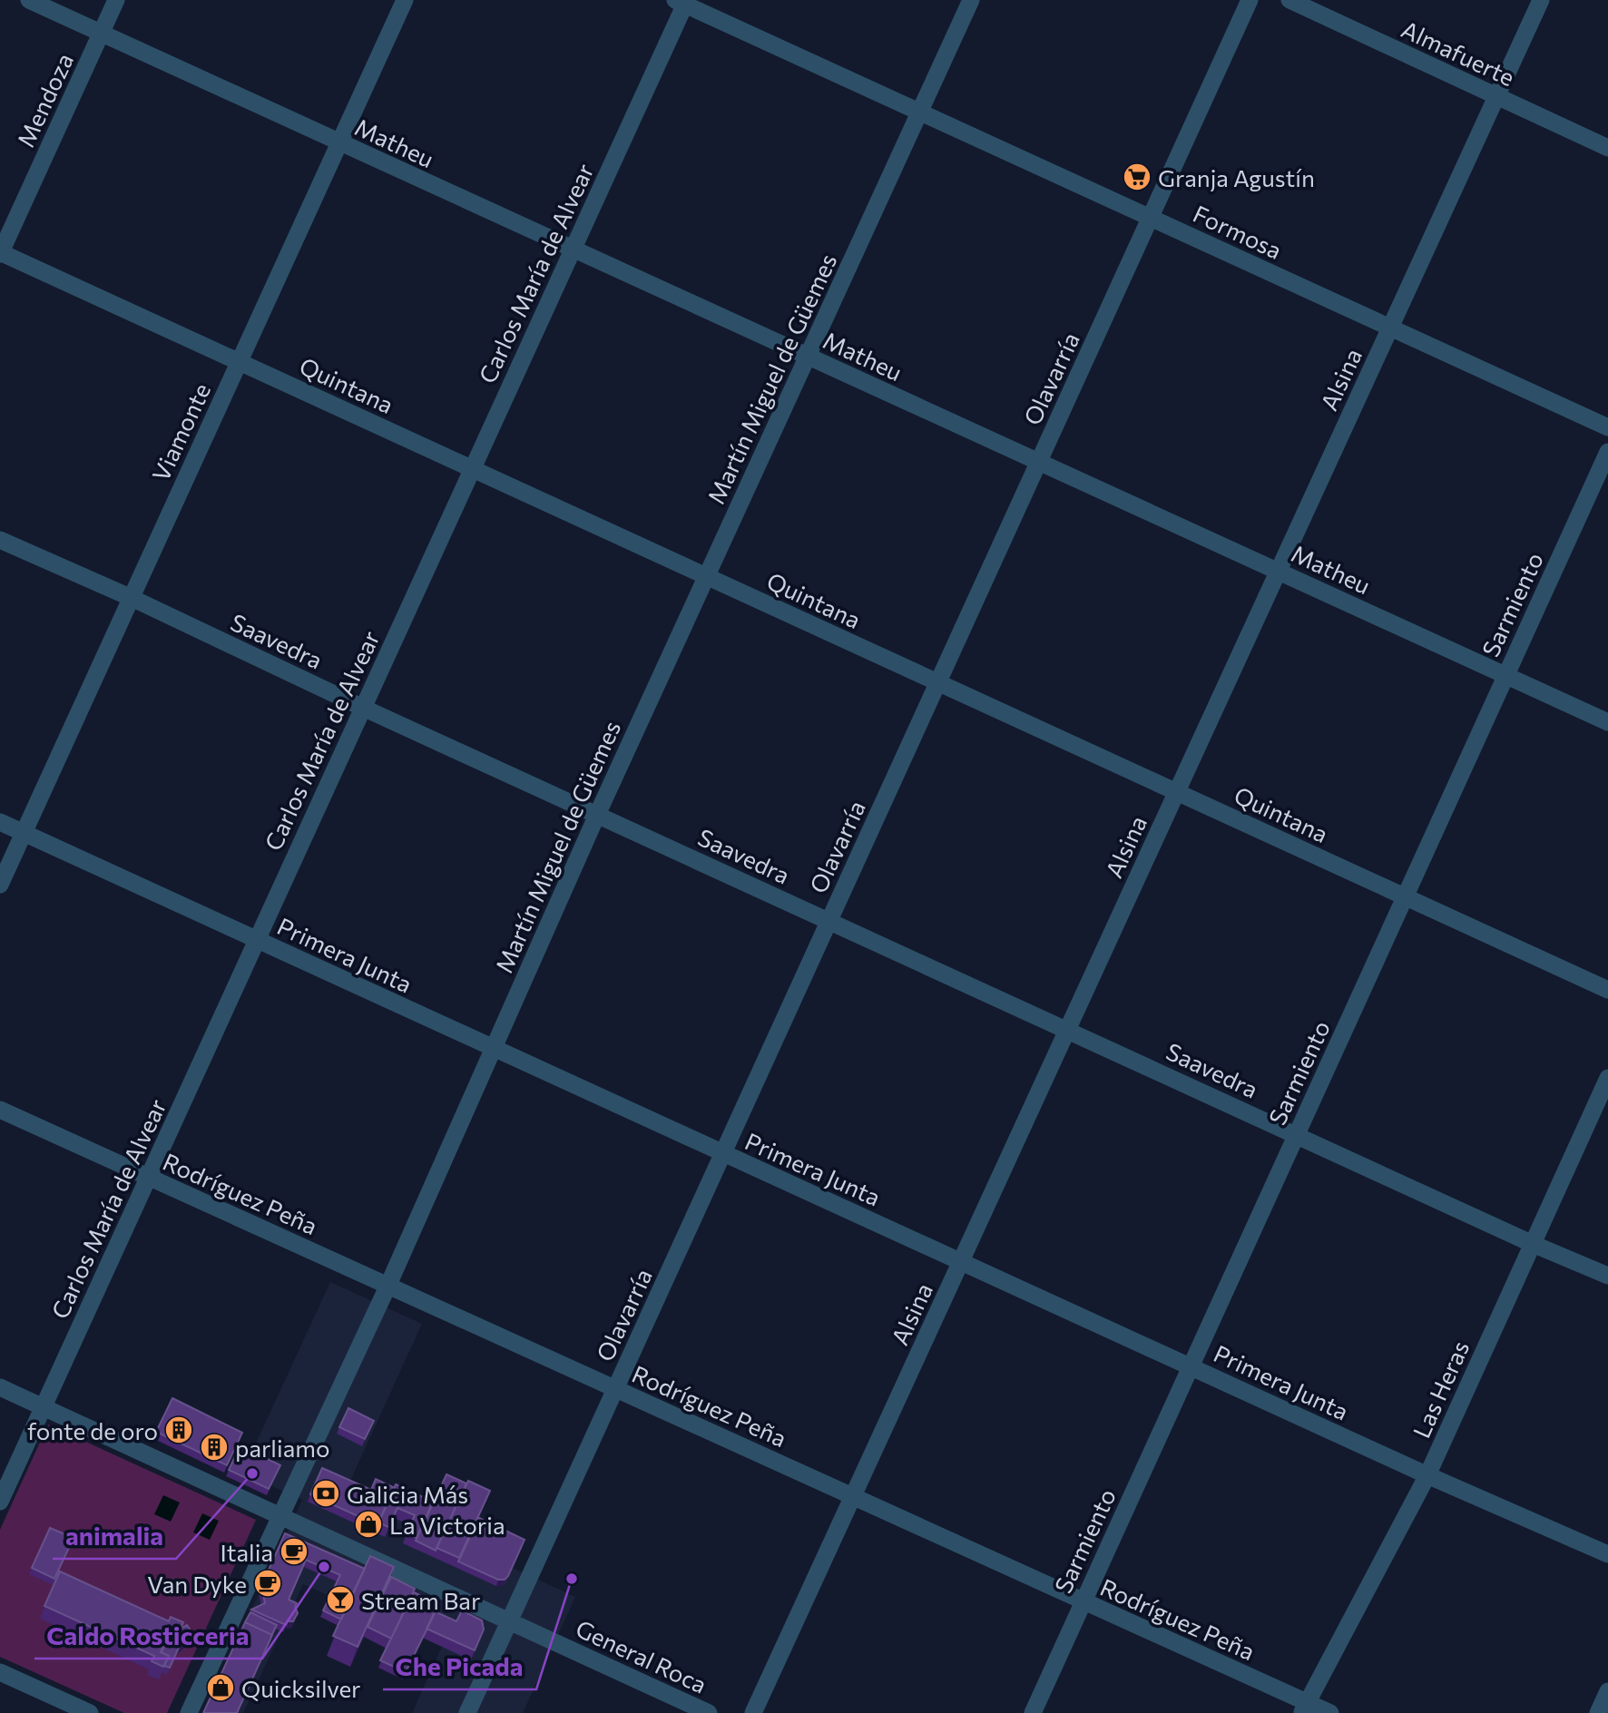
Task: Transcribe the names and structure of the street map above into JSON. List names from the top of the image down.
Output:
{
  "streets": {
    "street": [
      "Almafuerte",
      "Mendoza",
      "Matheu",
      "Formosa",
      "Carlos María de Alvear",
      "Martín Miguel de Güemes",
      "Olavarría",
      "Alsina",
      "Quintana",
      "Viamonte",
      "Sarmiento",
      "Saavedra",
      "Primera Junta",
      "Rodríguez Peña",
      "Las Heras",
      "General Roca"
    ]
  },
  "crossings": [
    ["Almafuerte", "Alsina"],
    ["Mendoza", "Matheu"],
    ["Mendoza", "Quintana"],
    ["Matheu", "Carlos María de Alvear"],
    ["Matheu", "Martín Miguel de Güemes"],
    ["Matheu", "Olavarría"],
    ["Matheu", "Alsina"],
    ["Matheu", "Viamonte"],
    ["Matheu", "Sarmiento"],
    ["Formosa", "Carlos María de Alvear"],
    ["Formosa", "Martín Miguel de Güemes"],
    ["Formosa", "Olavarría"],
    ["Formosa", "Alsina"],
    ["Carlos María de Alvear", "Quintana"],
    ["Carlos María de Alvear", "Saavedra"],
    ["Carlos María de Alvear", "Primera Junta"],
    ["Carlos María de Alvear", "Rodríguez Peña"],
    ["Carlos María de Alvear", "General Roca"],
    ["Martín Miguel de Güemes", "Quintana"],
    ["Martín Miguel de Güemes", "Saavedra"],
    ["Martín Miguel de Güemes", "Primera Junta"],
    ["Martín Miguel de Güemes", "Rodríguez Peña"],
    ["Martín Miguel de Güemes", "General Roca"],
    ["Olavarría", "Quintana"],
    ["Olavarría", "Saavedra"],
    ["Olavarría", "Primera Junta"],
    ["Olavarría", "Rodríguez Peña"],
    ["Olavarría", "General Roca"],
    ["Alsina", "Quintana"],
    ["Alsina", "Saavedra"],
    ["Alsina", "Primera Junta"],
    ["Alsina", "Rodríguez Peña"],
    ["Quintana", "Viamonte"],
    ["Quintana", "Sarmiento"],
    ["Viamonte", "Saavedra"],
    ["Viamonte", "Primera Junta"],
    ["Sarmiento", "Saavedra"],
    ["Sarmiento", "Primera Junta"],
    ["Sarmiento", "Rodríguez Peña"],
    ["Saavedra", "Las Heras"],
    ["Primera Junta", "Las Heras"],
    ["Rodríguez Peña", "Las Heras"]
  ],
  "places": {
    "supermarket": ["Granja Agustín"],
    "building": ["fonte de oro", "parliamo"],
    "other": ["animalia", "Caldo Rosticceria", "Che Picada"],
    "bank": ["Galicia Más"],
    "shop": ["La Victoria", "Quicksilver"],
    "cafe": ["Italia", "Van Dyke"],
    "bar": ["Stream Bar"]
  }
}
